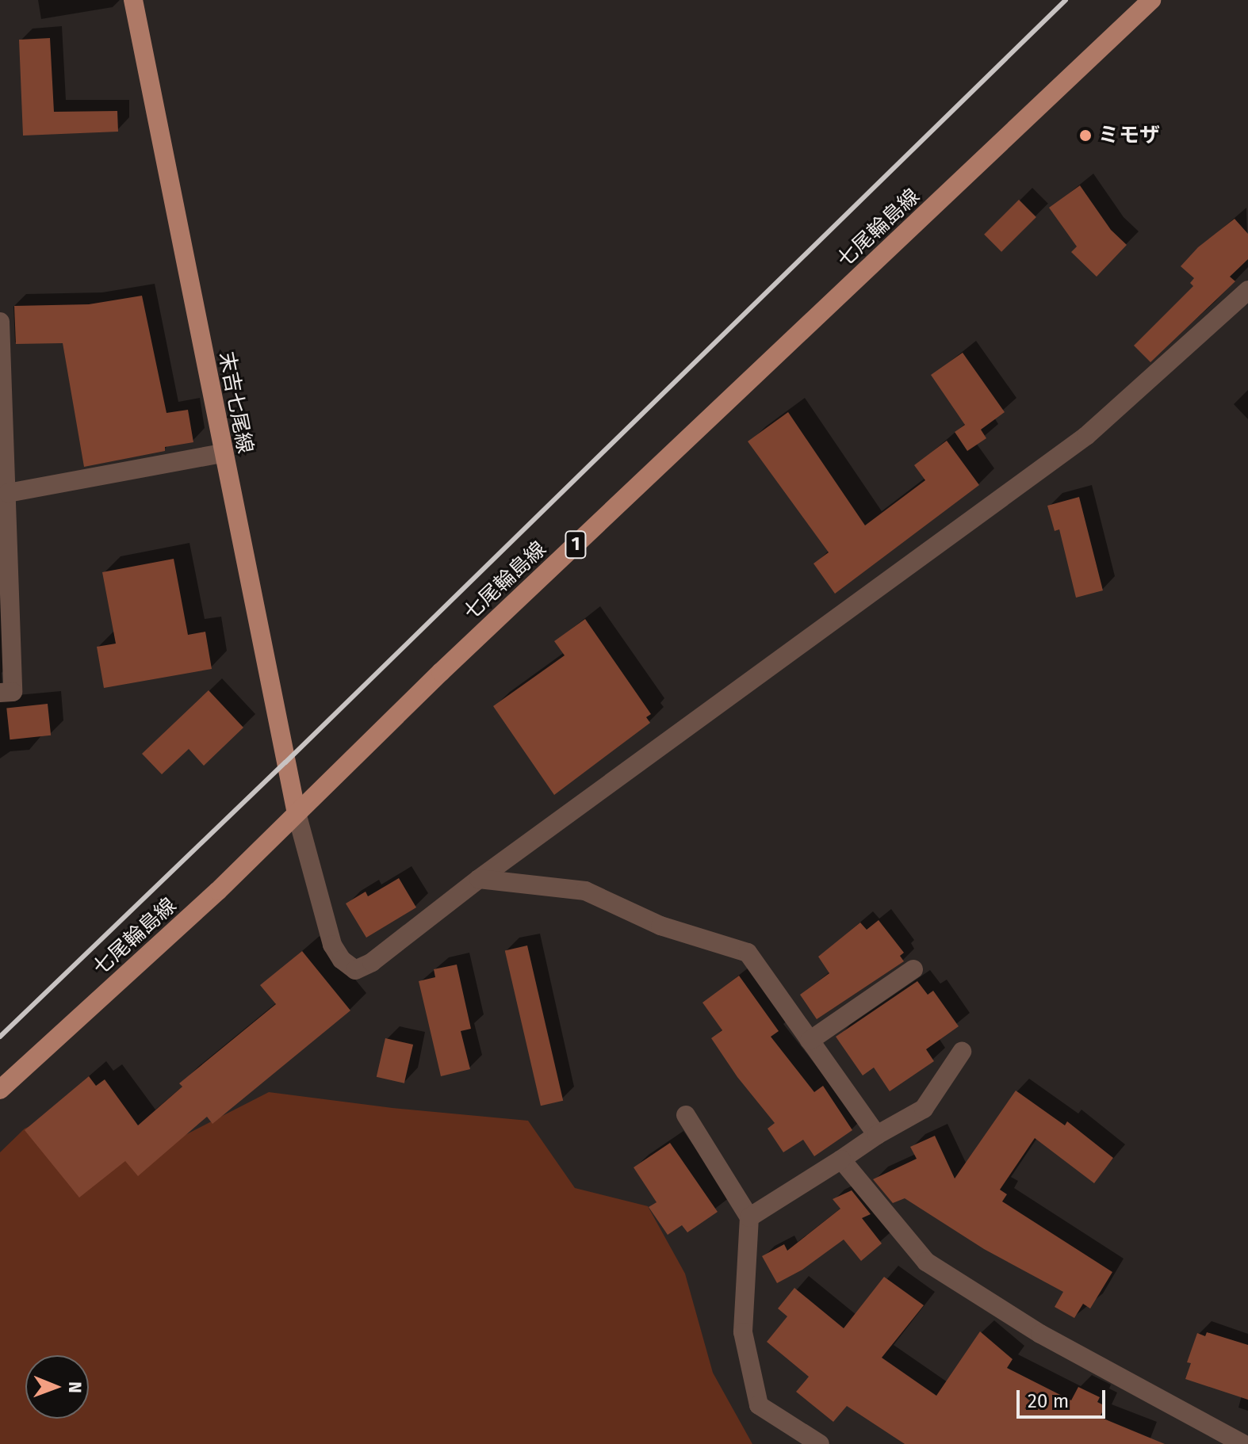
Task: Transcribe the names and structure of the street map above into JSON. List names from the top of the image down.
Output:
{
  "streets": {
    "main road": ["七尾輪島線", "末吉七尾線", "1"]
  },
  "crossings": [
    ["七尾輪島線", "末吉七尾線"]
  ],
  "places": ["ミモザ"],
  "scale_bar": "20 m",
  "north": "right"
}
